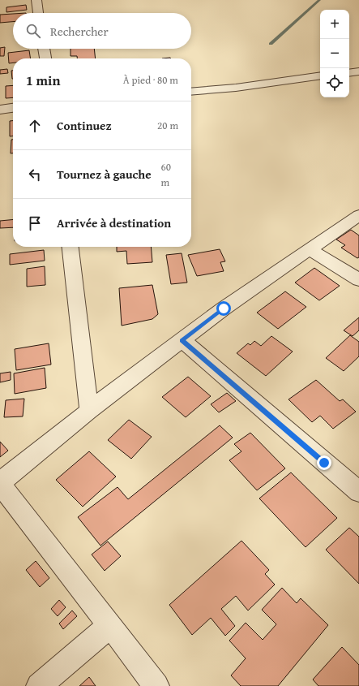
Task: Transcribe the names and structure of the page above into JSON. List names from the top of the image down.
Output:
{
  "page": {
    "map_buttons": ["+", "−"],
    "search": "Rechercher",
    "heading": ["1 min", "À pied · 80 m"],
    "list": [
      ["Continuez", "20 m"],
      ["Tournez à gauche", "60 m"],
      "Arrivée à destination"
    ]
  }
}
